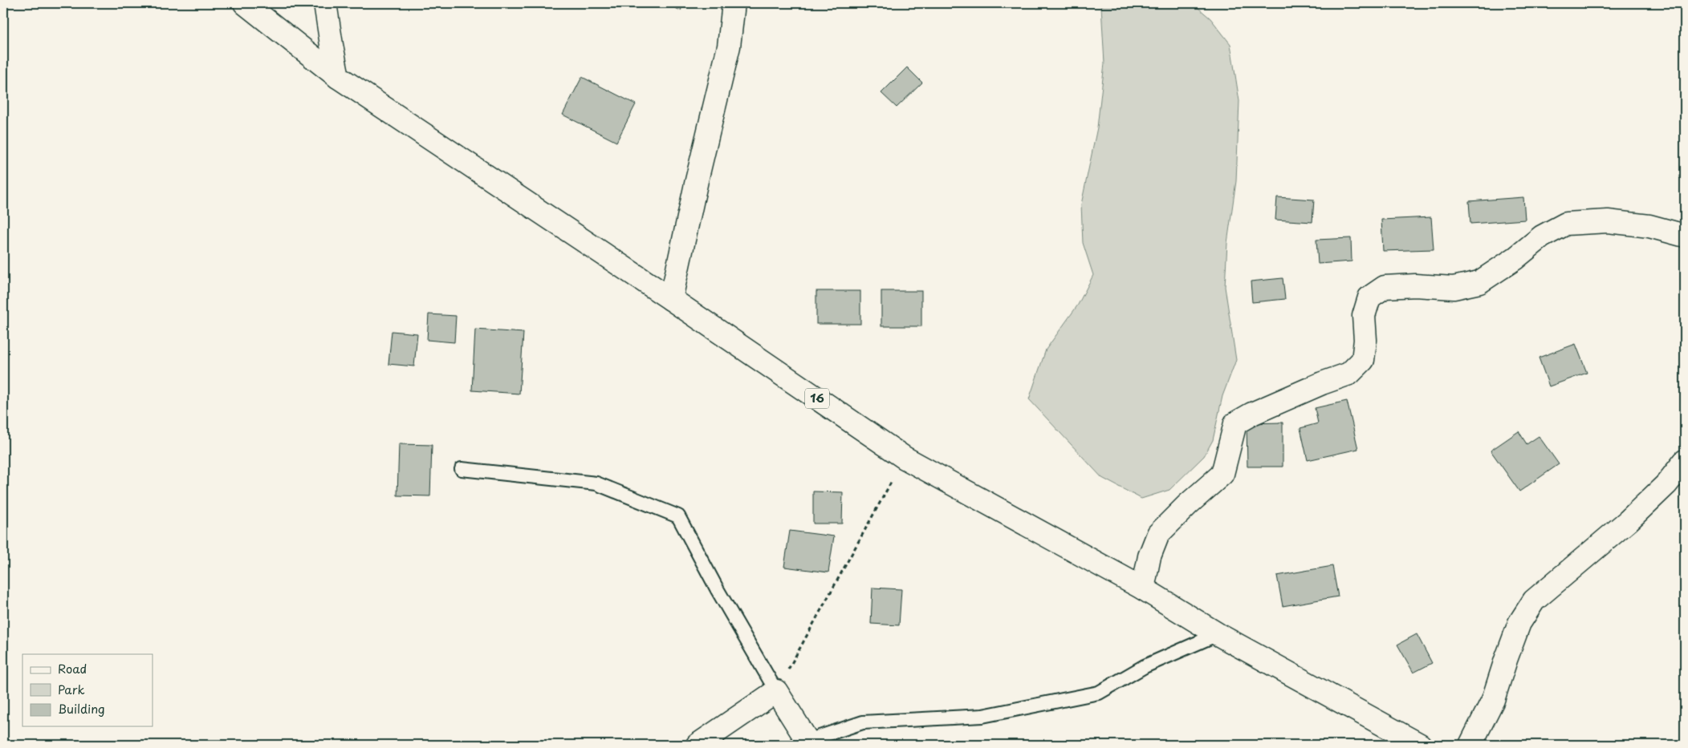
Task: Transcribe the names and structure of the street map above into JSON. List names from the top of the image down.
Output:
{
  "streets": {
    "main road": ["16"]
  },
  "legend": ["Road", "Park", "Building"]
}
